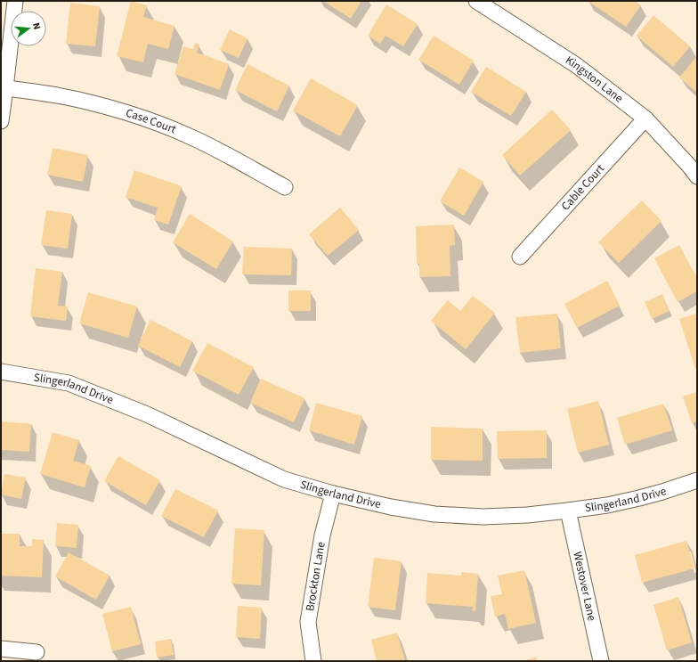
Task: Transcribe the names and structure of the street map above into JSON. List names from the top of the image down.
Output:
{
  "streets": {
    "street": [
      "Kingston Lane",
      "Case Court",
      "Cable Court",
      "Slingerland Drive",
      "Brockton Lane",
      "Westover Lane"
    ]
  },
  "crossings": [
    ["Kingston Lane", "Cable Court"],
    ["Slingerland Drive", "Brockton Lane"],
    ["Slingerland Drive", "Westover Lane"]
  ],
  "north": "right"
}
